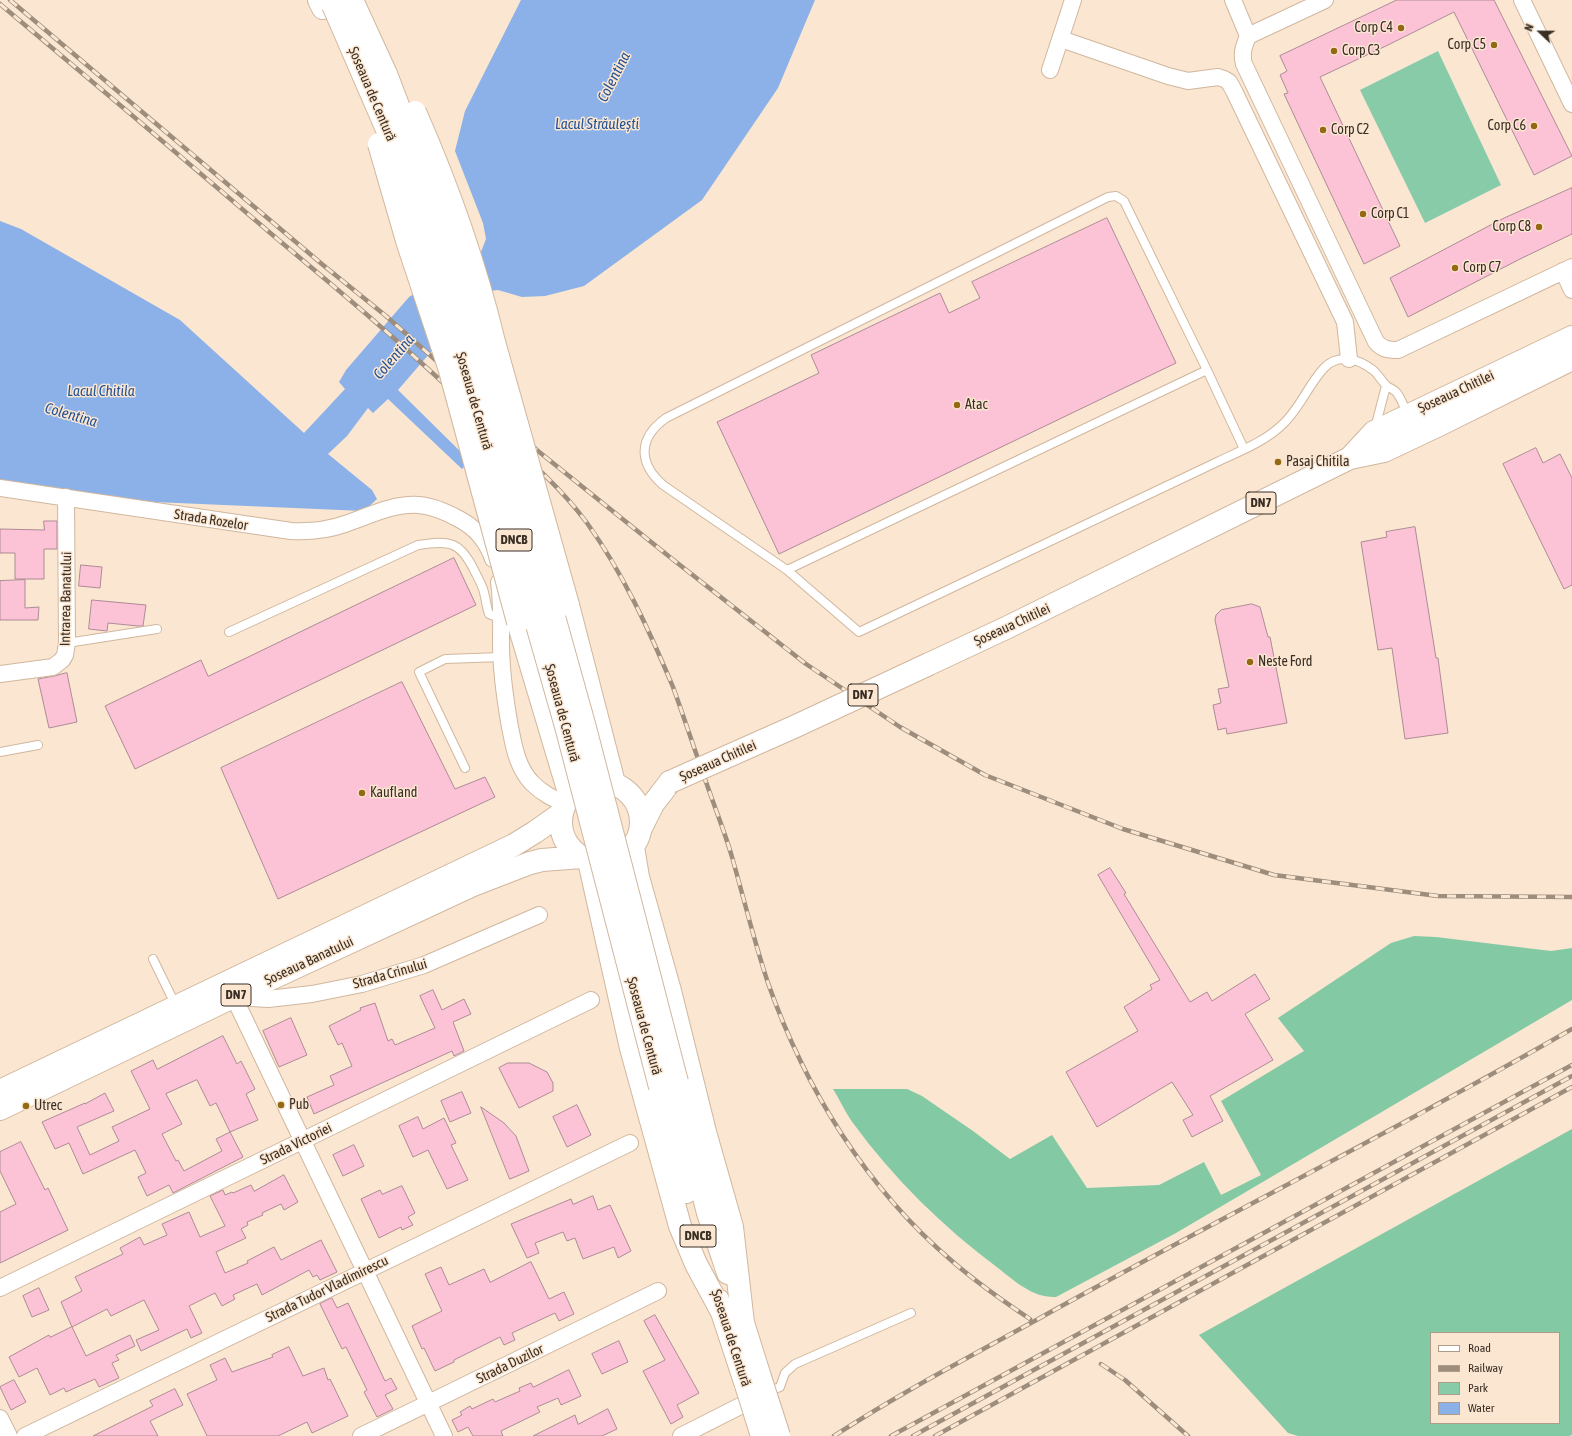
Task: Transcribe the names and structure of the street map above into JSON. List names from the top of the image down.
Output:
{
  "streets": {
    "main road": [
      "Șoseaua de Centură",
      "Șoseaua Chitilei",
      "DN7",
      "DNCB",
      "Șoseaua Banatului"
    ],
    "street": [
      "Strada Rozelor",
      "Intrarea Banatului",
      "Strada Crinului",
      "Strada Victoriei",
      "Strada Tudor Vladimirescu",
      "Strada Duzilor"
    ]
  },
  "crossings": [
    ["Șoseaua Chitilei", "DN7"],
    ["Șoseaua Chitilei", "Șoseaua Banatului"],
    ["DN7", "Șoseaua Banatului"],
    ["Strada Rozelor", "Intrarea Banatului"],
    ["Șoseaua Banatului", "Strada Crinului"]
  ],
  "water": ["Colentina", "Lacul Străulești", "Lacul Chitila"],
  "places": [
    "Corp C4",
    "Corp C5",
    "Corp C3",
    "Corp C6",
    "Corp C2",
    "Corp C1",
    "Corp C8",
    "Corp C7",
    "Atac",
    "Pasaj Chitila",
    "Neste Ford",
    "Kaufland",
    "Pub",
    "Utrec"
  ],
  "legend": [
    "Road",
    "Railway",
    "Park",
    "Water"
  ],
  "north": "left"
}
